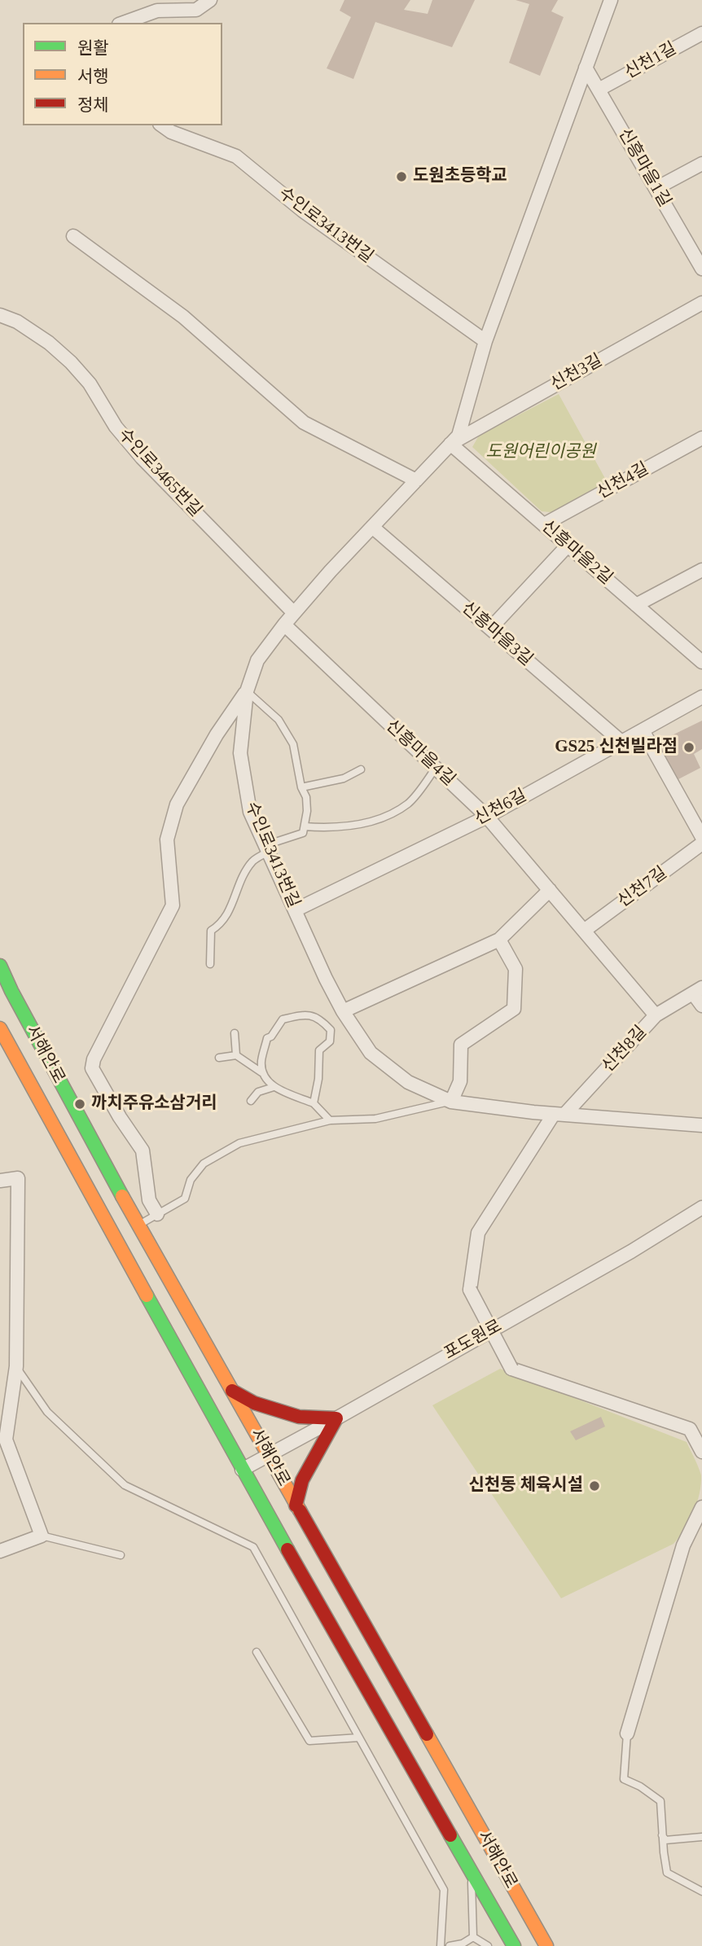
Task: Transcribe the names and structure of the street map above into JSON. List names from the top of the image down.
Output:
{
  "streets": {
    "main road": ["서해안로"],
    "street": [
      "신천1길",
      "신흥마을1길",
      "수인로3413번길",
      "신천3길",
      "수인로3465번길",
      "신천4길",
      "신흥마을2길",
      "신흥마을3길",
      "신흥마을4길",
      "신천6길",
      "신천7길",
      "신천8길",
      "포도원로"
    ]
  },
  "crossings": [
    ["신천1길", "신흥마을1길"],
    ["신흥마을1길", "수인로3413번길"],
    ["수인로3413번길", "신천3길"],
    ["수인로3413번길", "수인로3465번길"],
    ["수인로3413번길", "신흥마을2길"],
    ["수인로3413번길", "신흥마을3길"],
    ["수인로3413번길", "신흥마을4길"],
    ["수인로3413번길", "신천6길"],
    ["수인로3413번길", "신천8길"],
    ["신천3길", "신흥마을2길"],
    ["신천4길", "신흥마을2길"],
    ["신흥마을3길", "신천6길"],
    ["신흥마을4길", "신천6길"],
    ["신흥마을4길", "신천7길"],
    ["신흥마을4길", "신천8길"],
    ["서해안로", "포도원로"]
  ],
  "parks": ["도원어린이공원"],
  "places": [
    "도원초등학교",
    "GS25 신천빌라점",
    "까치주유소삼거리",
    "신천동 체육시설"
  ],
  "legend": ["원활", "서행", "정체"]
}
